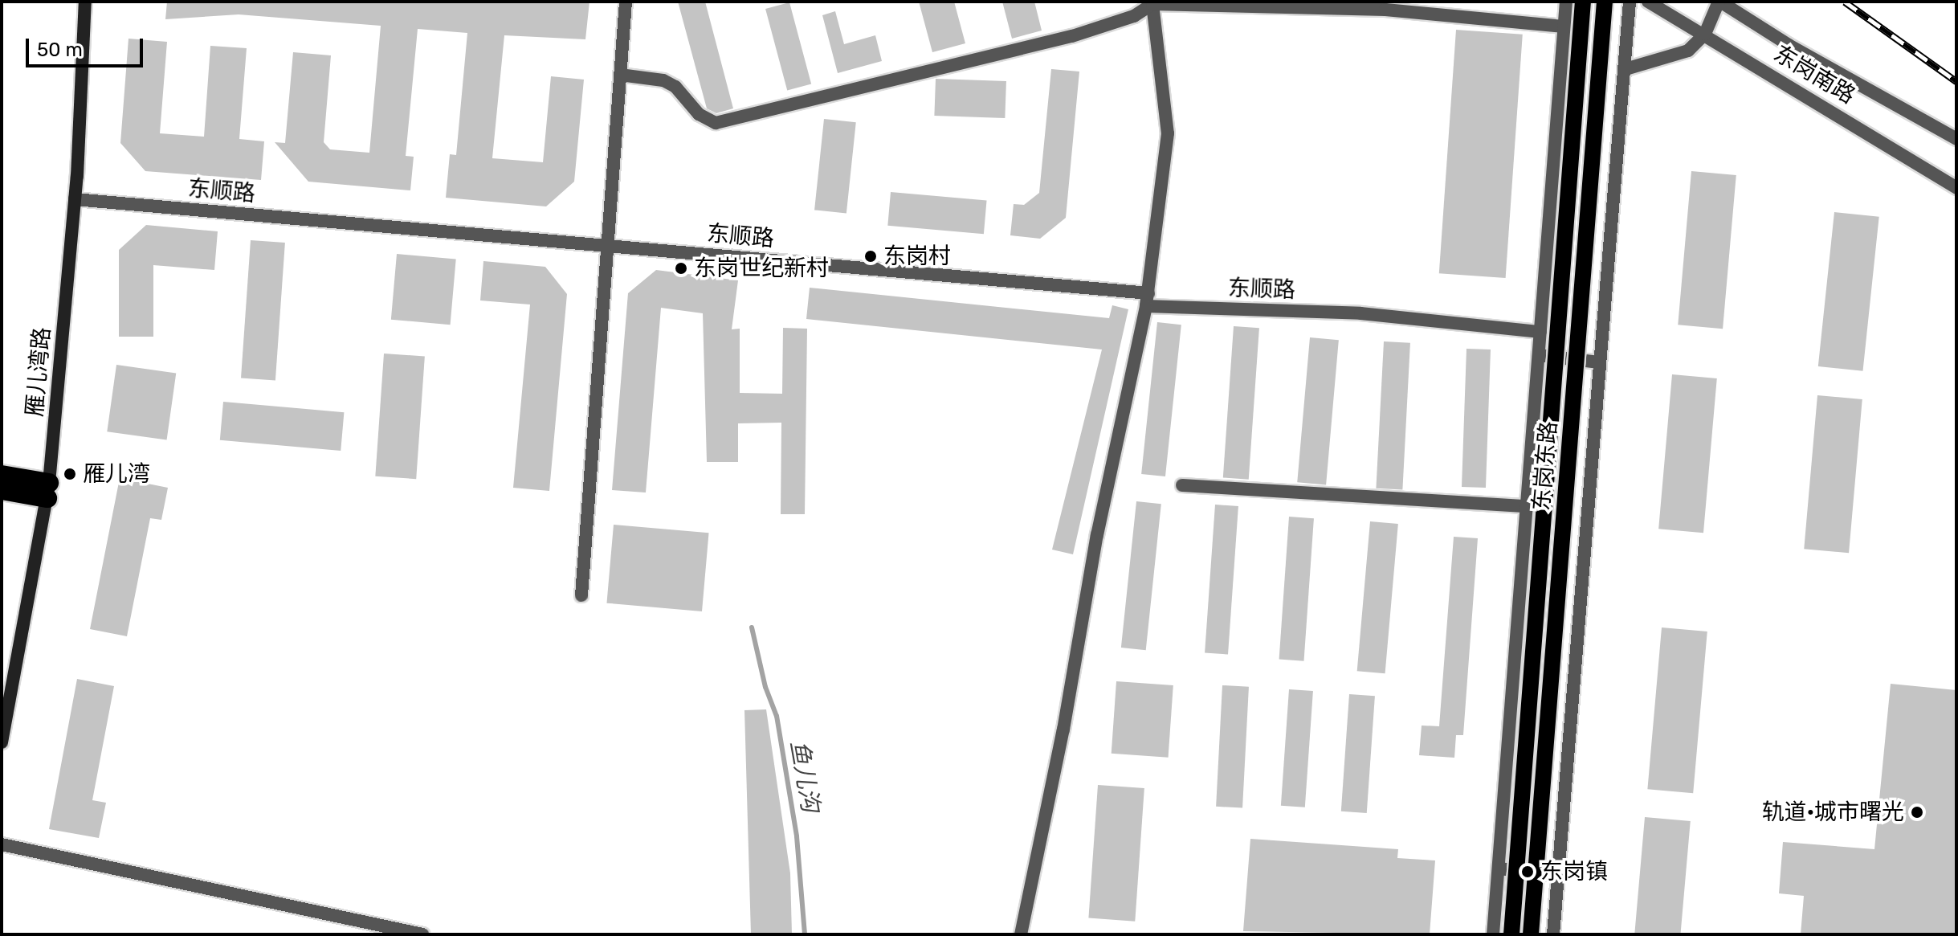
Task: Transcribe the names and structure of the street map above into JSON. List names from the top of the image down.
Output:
{
  "streets": {
    "main road": ["雁儿湾路", "东岗东路"],
    "street": ["东岗南路", "东顺路"]
  },
  "crossings": [
    ["东顺路", "雁儿湾路"]
  ],
  "water": ["鱼儿沟"],
  "places": [
    "东岗村",
    "东岗世纪新村",
    "雁儿湾",
    "轨道·城市曙光",
    "东岗镇"
  ],
  "scale_bar": "50 m"
}
